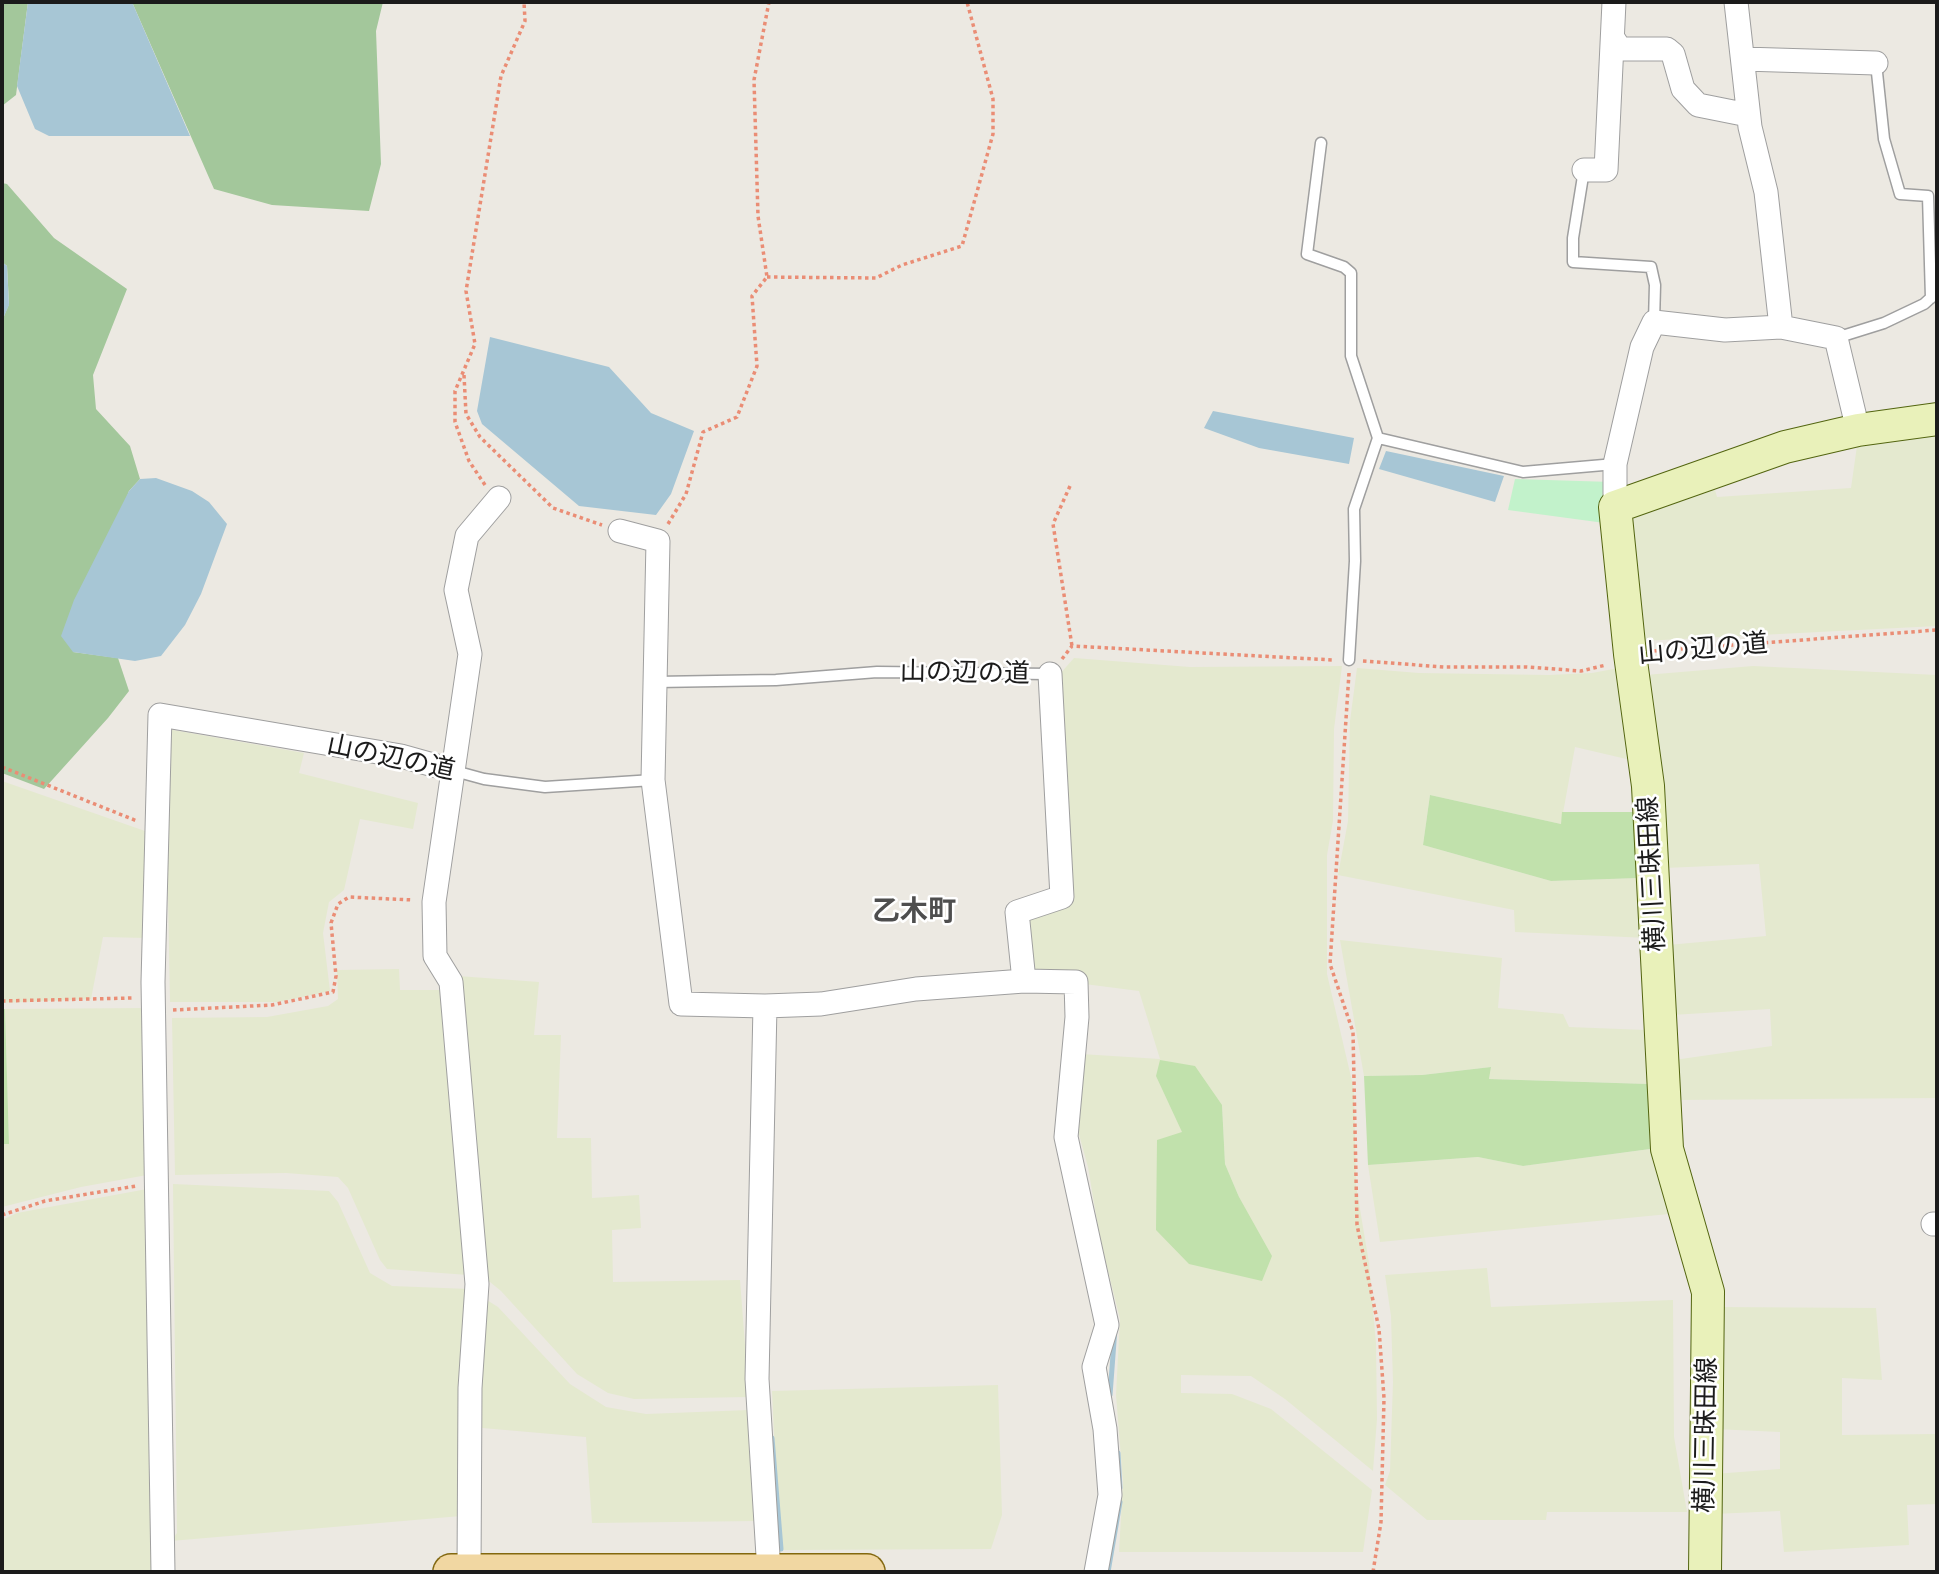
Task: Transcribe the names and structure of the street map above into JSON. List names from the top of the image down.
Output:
{
  "streets": {
    "main road": ["横川三昧田線"],
    "street": ["山の辺の道"]
  },
  "crossings": [
    ["山の辺の道", "横川三昧田線"]
  ],
  "districts": ["乙木町"]
}
